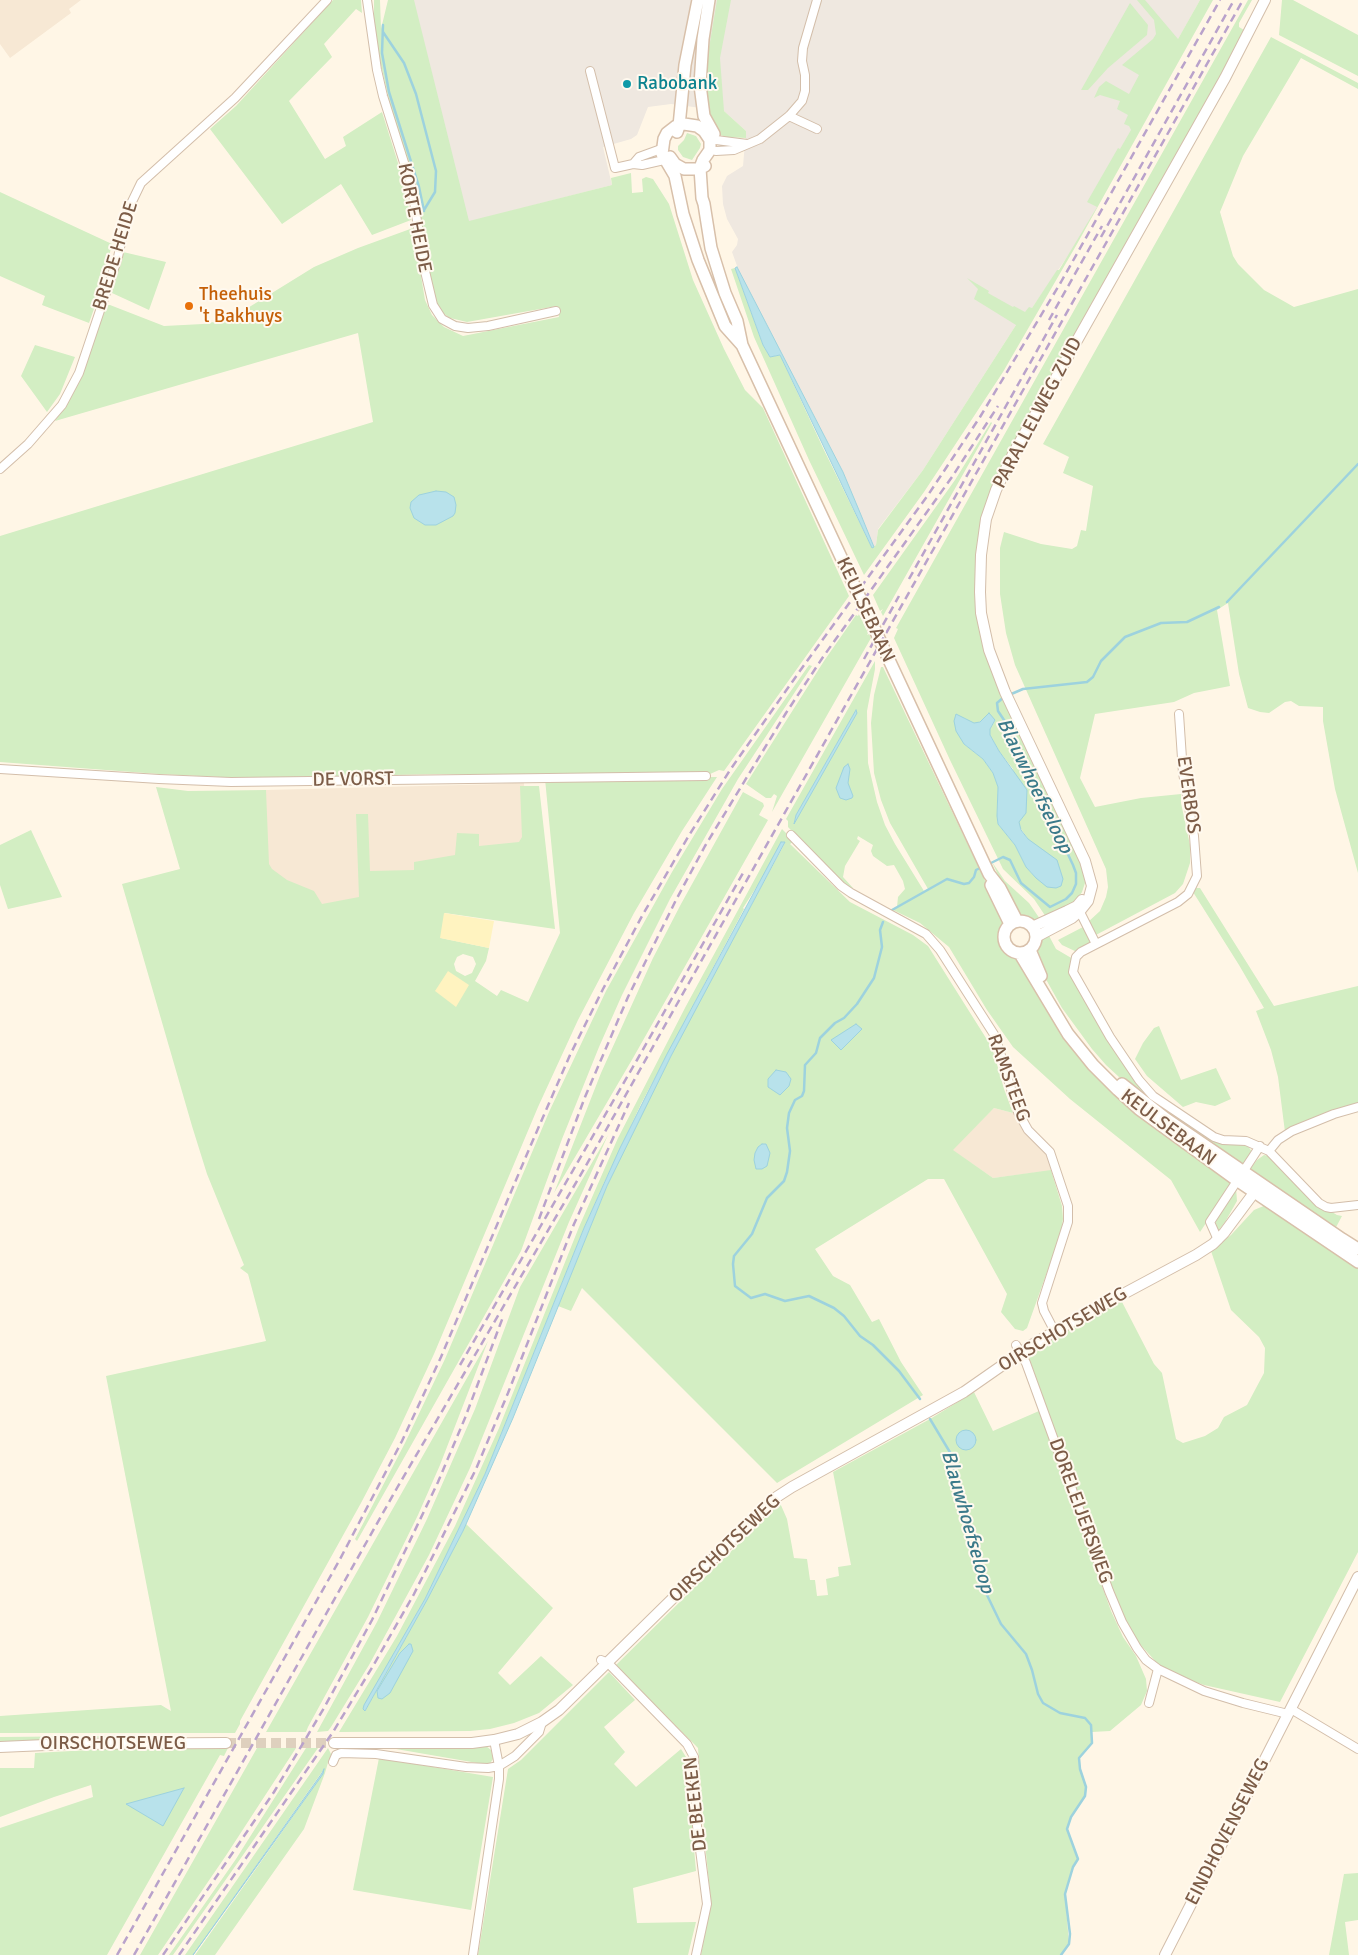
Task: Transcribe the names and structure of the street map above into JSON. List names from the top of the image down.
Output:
{
  "streets": {
    "main road": ["KEULSEBAAN"],
    "street": [
      "KORTE HEIDE",
      "BREDE HEIDE",
      "PARALLELWEG ZUID",
      "DE VORST",
      "EVERBOS",
      "RAMSTEEG",
      "OIRSCHOTSEWEG",
      "DORELEIJERSWEG",
      "DE BEEKEN",
      "EINDHOVENSEWEG"
    ]
  },
  "crossings": [
    ["PARALLELWEG ZUID", "KEULSEBAAN"],
    ["KEULSEBAAN", "OIRSCHOTSEWEG"],
    ["RAMSTEEG", "OIRSCHOTSEWEG"],
    ["OIRSCHOTSEWEG", "DORELEIJERSWEG"],
    ["OIRSCHOTSEWEG", "DE BEEKEN"],
    ["DORELEIJERSWEG", "EINDHOVENSEWEG"]
  ],
  "water": ["Blauwhoefseloop"],
  "places": ["Rabobank", "Theehuis 't Bakhuys"]
}
